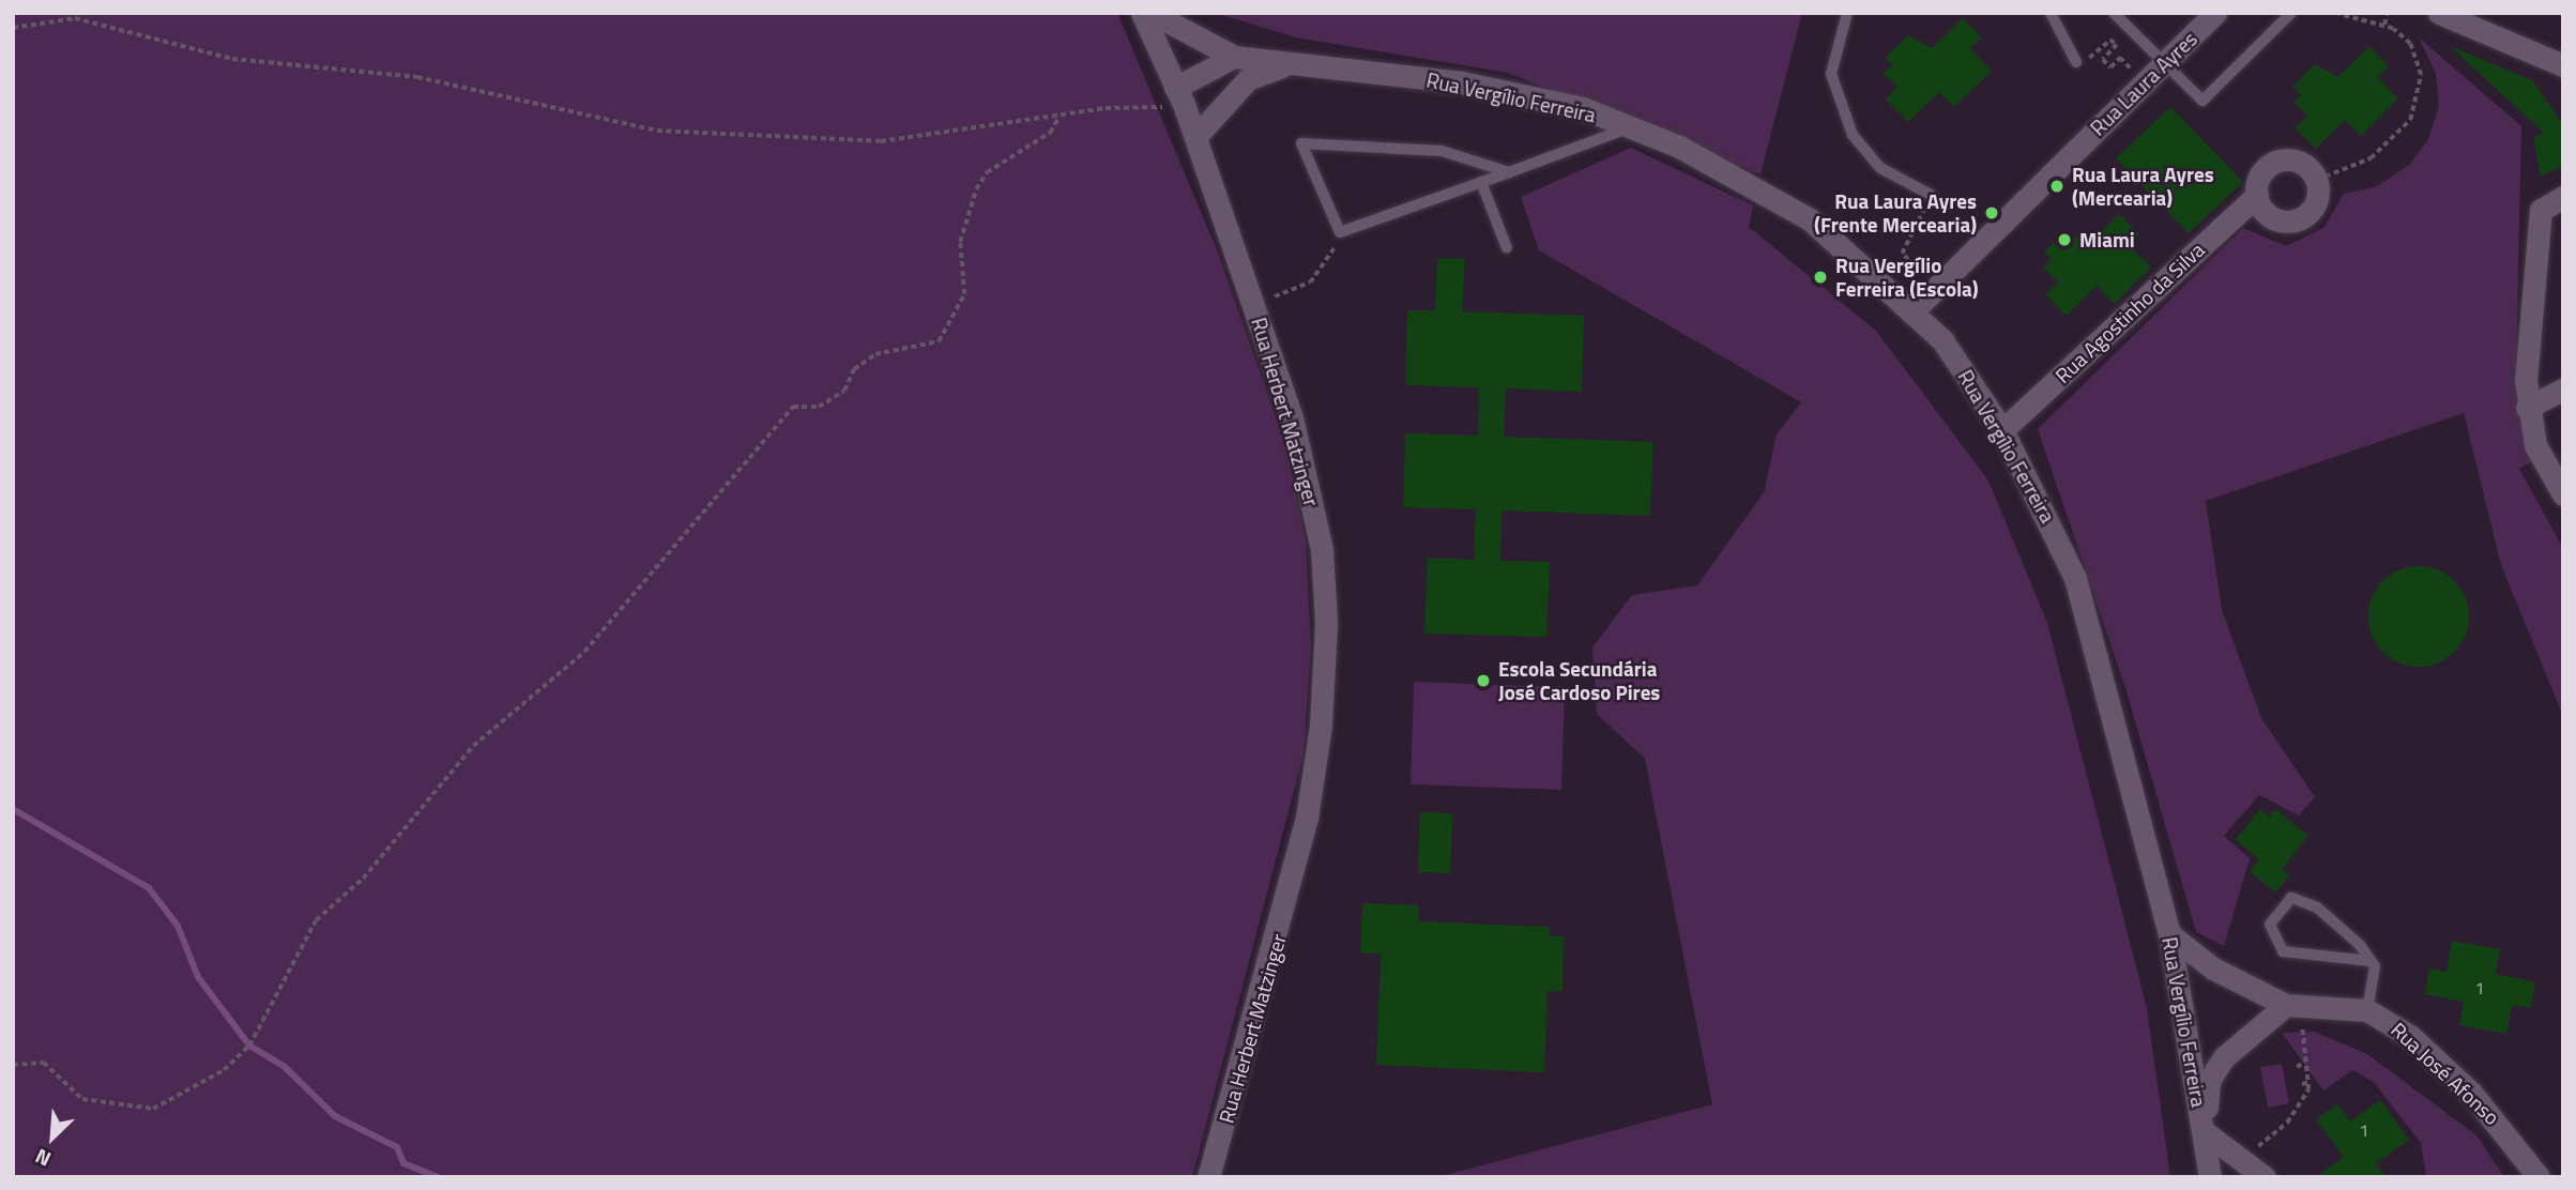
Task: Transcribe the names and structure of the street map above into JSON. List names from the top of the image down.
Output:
{
  "streets": {
    "street": [
      "Rua Laura Ayres",
      "Rua Vergílio Ferreira",
      "Rua Agostinho da Silva",
      "Rua Herbert Matzinger",
      "Rua José Afonso"
    ]
  },
  "crossings": [
    ["Rua Laura Ayres", "Rua Vergílio Ferreira"],
    ["Rua Vergílio Ferreira", "Rua Agostinho da Silva"],
    ["Rua Vergílio Ferreira", "Rua Herbert Matzinger"],
    ["Rua Vergílio Ferreira", "Rua José Afonso"]
  ],
  "places": [
    "Rua Laura Ayres (Mercearia)",
    "Rua Laura Ayres (Frente Mercearia)",
    "Miami",
    "Rua Vergílio Ferreira (Escola)",
    "Escola Secundária José Cardoso Pires"
  ],
  "house_numbers": ["1", "1"],
  "north": "bottom left"
}
